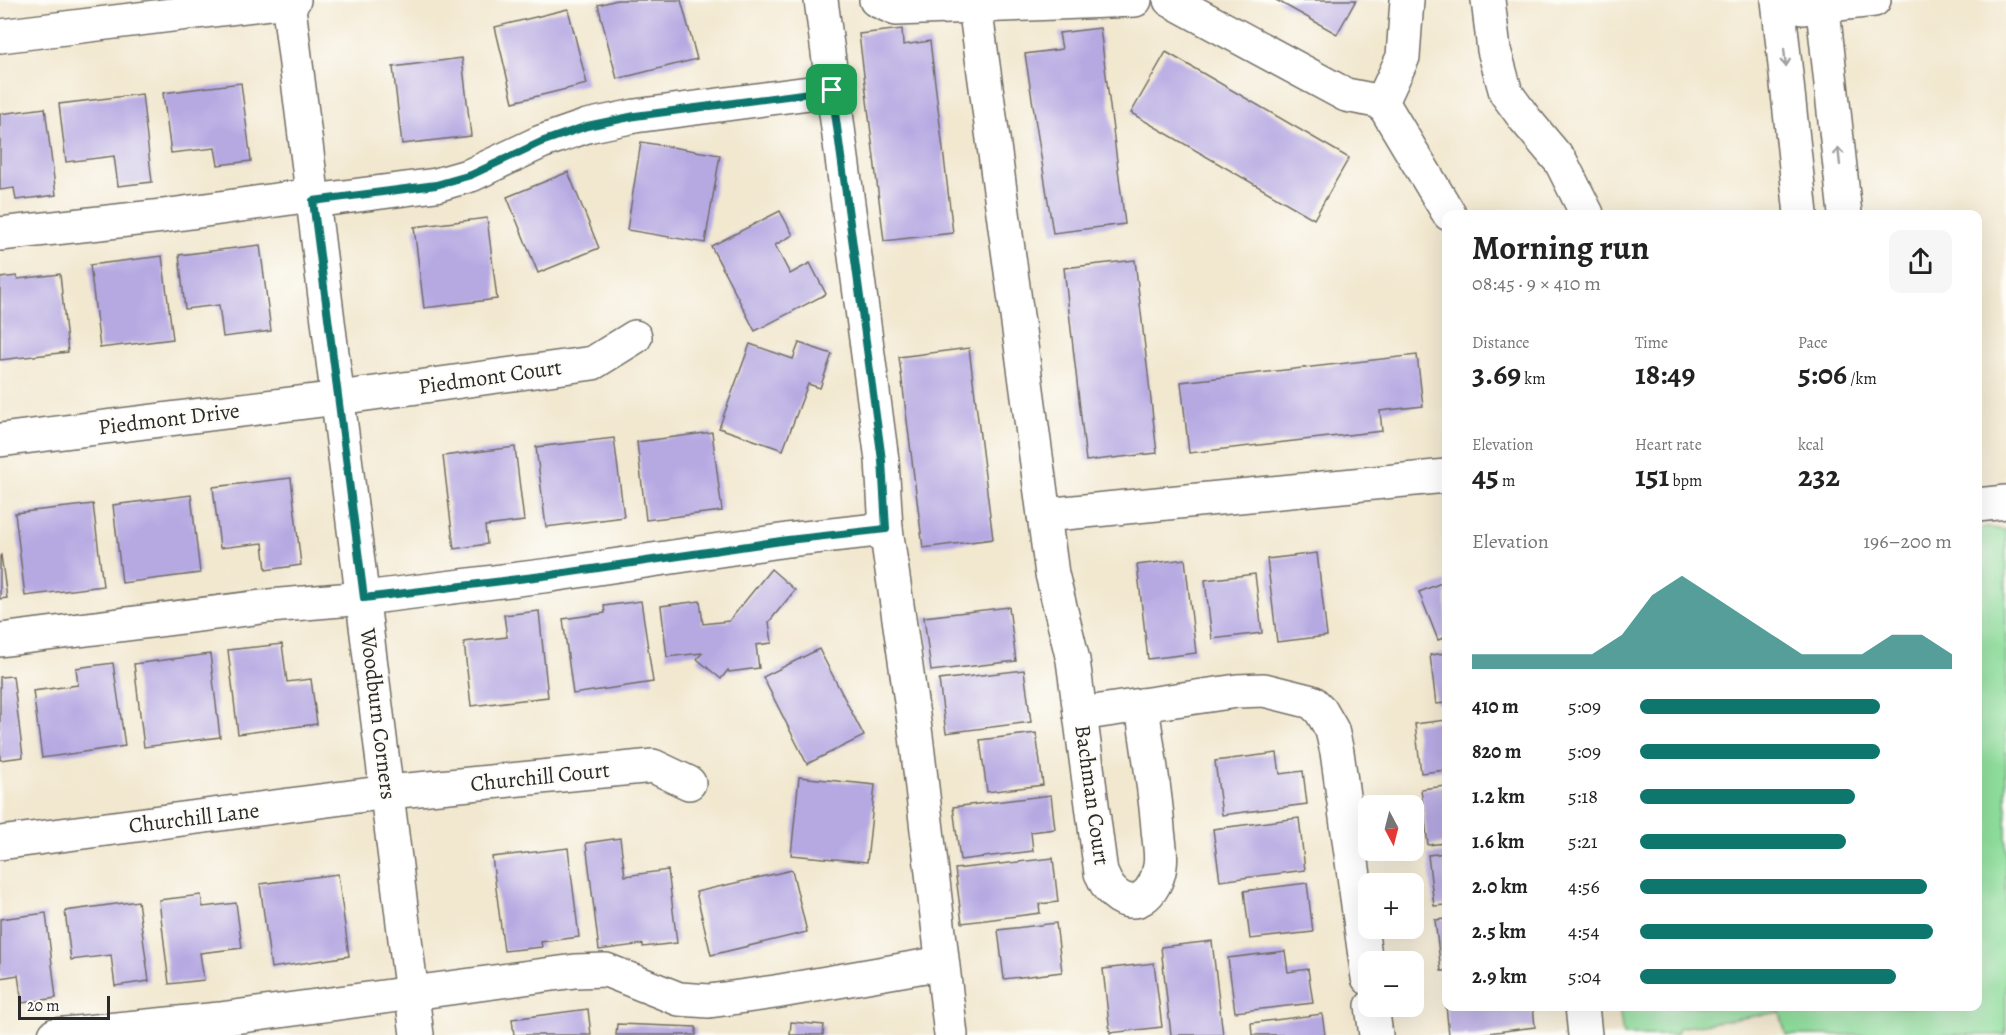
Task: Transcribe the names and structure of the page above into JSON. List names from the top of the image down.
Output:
{
  "streets": {
    "street": [
      "Piedmont Court",
      "Piedmont Drive",
      "Woodburn Corners",
      "Churchill Court",
      "Bachman Court",
      "Churchill Lane"
    ]
  },
  "crossings": [
    ["Piedmont Court", "Piedmont Drive"],
    ["Piedmont Court", "Woodburn Corners"],
    ["Piedmont Drive", "Woodburn Corners"],
    ["Woodburn Corners", "Churchill Court"],
    ["Woodburn Corners", "Churchill Lane"],
    ["Churchill Court", "Churchill Lane"]
  ],
  "scale_bar": "20 m",
  "north": "bottom",
  "page": {
    "heading": ["Morning run", "08:45 · 9 × 410 m"],
    "stats": [
      ["Distance", "3.69 km"],
      ["Time", "18:49"],
      ["Pace", "5:06 /km"],
      ["Elevation", "45 m"],
      ["Heart rate", "151 bpm"],
      ["kcal", "232"]
    ],
    "chart": ["Elevation", "196–200 m"],
    "list": [
      {
        "name": "410 m",
        "note": "5:09"
      },
      {
        "name": "820 m",
        "note": "5:09"
      },
      {
        "name": "1.2 km",
        "note": "5:18"
      },
      {
        "name": "1.6 km",
        "note": "5:21"
      },
      {
        "name": "2.0 km",
        "note": "4:56"
      },
      {
        "name": "2.5 km",
        "note": "4:54"
      },
      {
        "name": "2.9 km",
        "note": "5:04"
      }
    ],
    "map_buttons": ["+", "−"],
    "scale": "20 m"
  }
}
